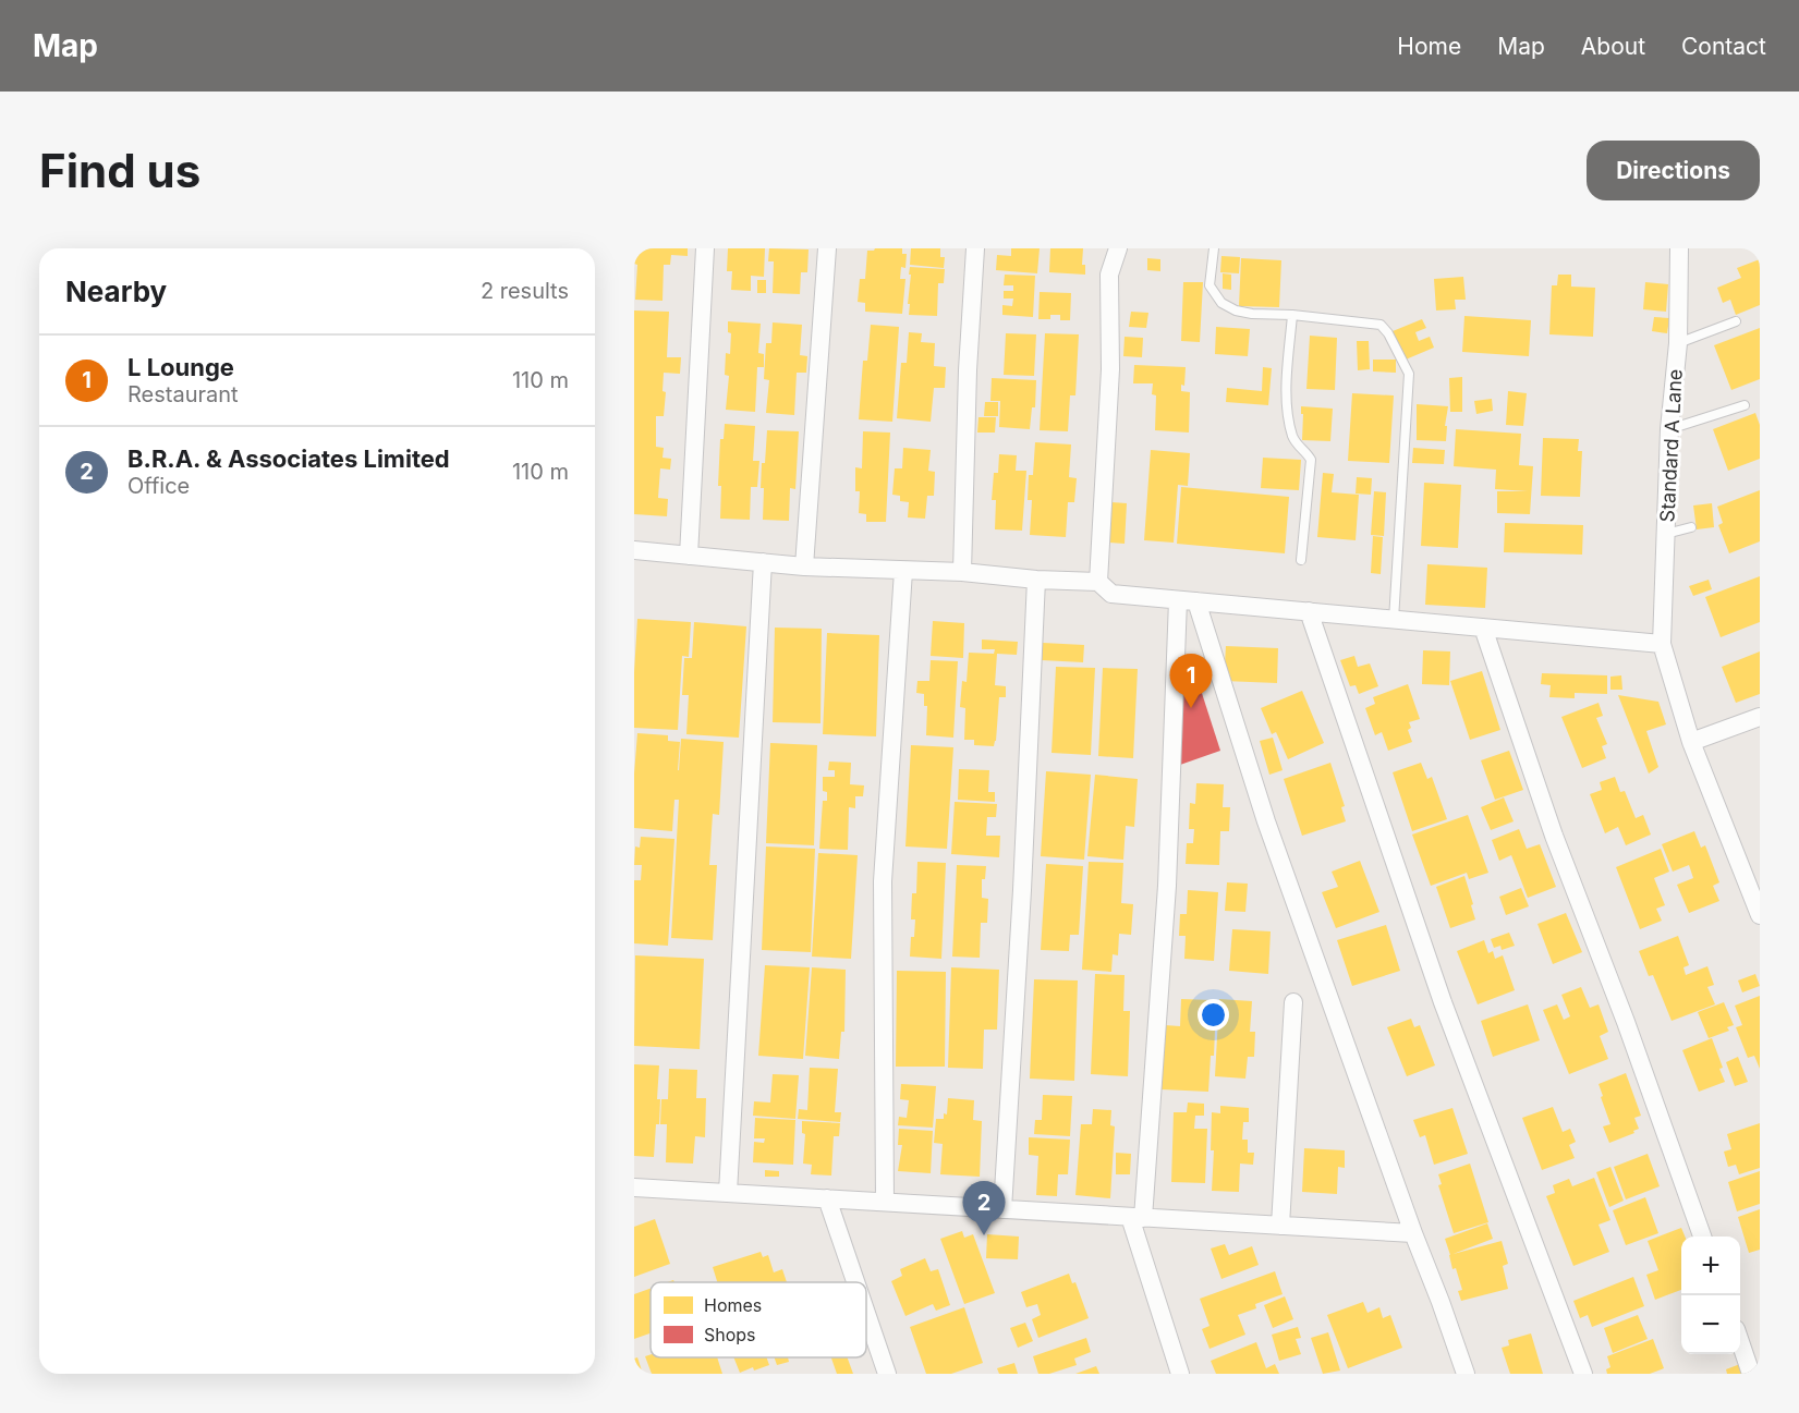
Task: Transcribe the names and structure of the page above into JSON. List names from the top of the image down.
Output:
{
  "streets": {
    "street": ["Standard A Lane"]
  },
  "legend": ["Homes", "Shops"],
  "page": {
    "header": "Map",
    "nav": [
      "Home",
      "Map",
      "About",
      "Contact"
    ],
    "buttons": "Directions",
    "title": "Find us",
    "heading": ["Nearby", "2 results"],
    "list": [
      {
        "mark": "1",
        "name": "L Lounge",
        "note": "Restaurant",
        "value": "110 m"
      },
      {
        "mark": "2",
        "name": "B.R.A. & Associates Limited",
        "note": "Office",
        "value": "110 m"
      }
    ],
    "pins": ["1", "2"],
    "map_buttons": ["+", "−"]
  }
}
